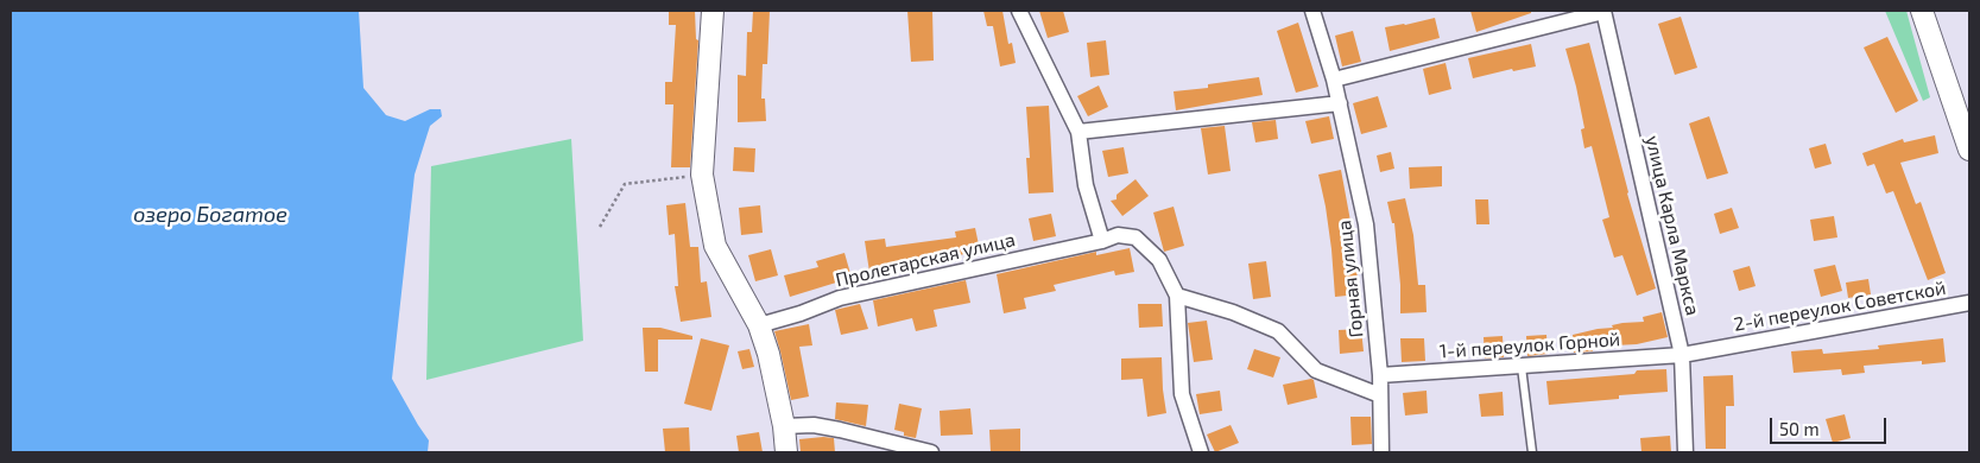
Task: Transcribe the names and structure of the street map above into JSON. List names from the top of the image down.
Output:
{
  "streets": {
    "street": [
      "улица Карла Маркса",
      "Пролетарская улица",
      "Горная улица",
      "2-й переулок Советской",
      "1-й переулок Горной"
    ]
  },
  "crossings": [
    ["улица Карла Маркса", "2-й переулок Советской"],
    ["улица Карла Маркса", "1-й переулок Горной"],
    ["Горная улица", "1-й переулок Горной"],
    ["2-й переулок Советской", "1-й переулок Горной"]
  ],
  "water": ["озеро Богатое"],
  "scale_bar": "50 m"
}
